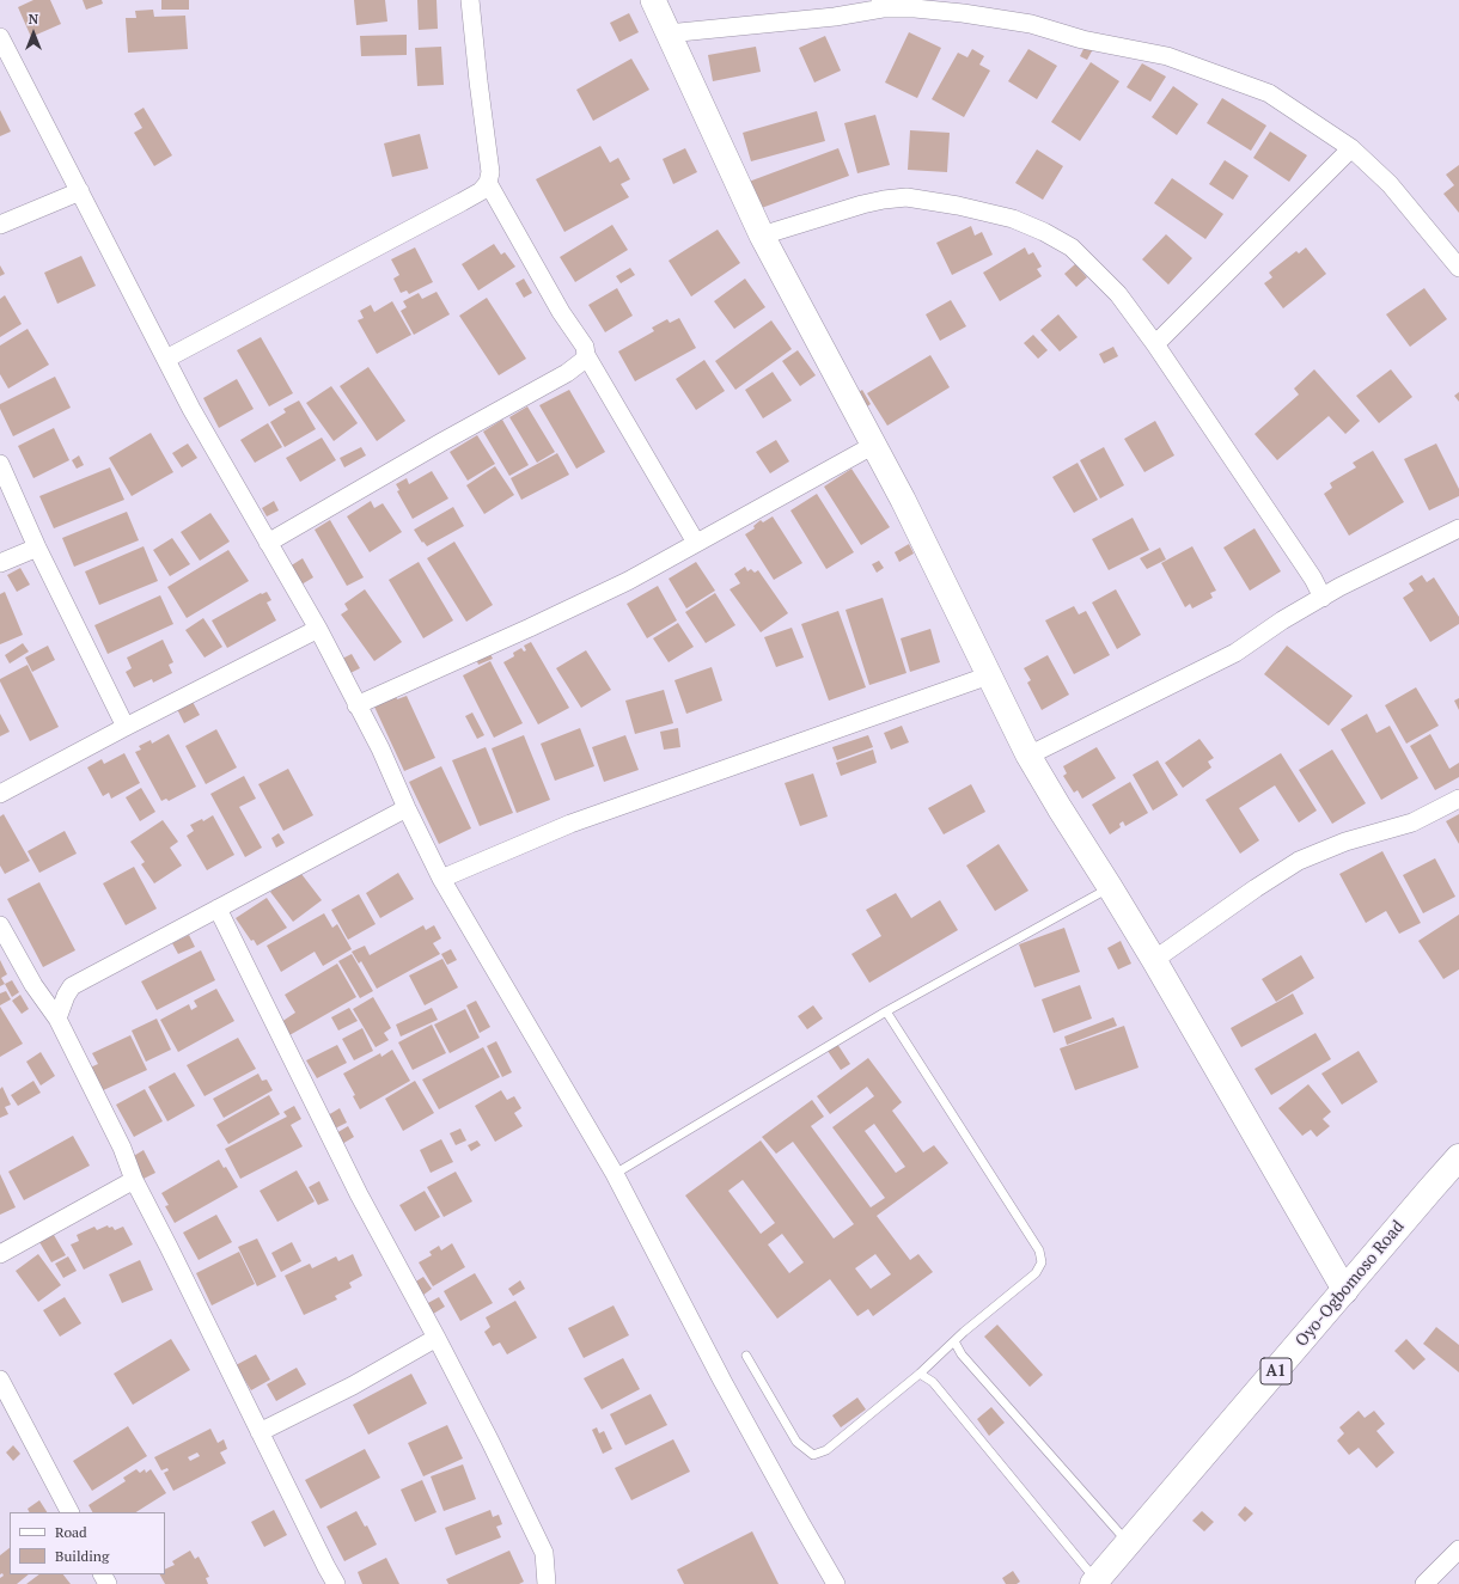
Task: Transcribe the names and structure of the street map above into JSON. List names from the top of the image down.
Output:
{
  "streets": {
    "highway": ["Oyo-Ogbomoso Road", "A1"]
  },
  "legend": ["Road", "Building"],
  "north": "top"
}
